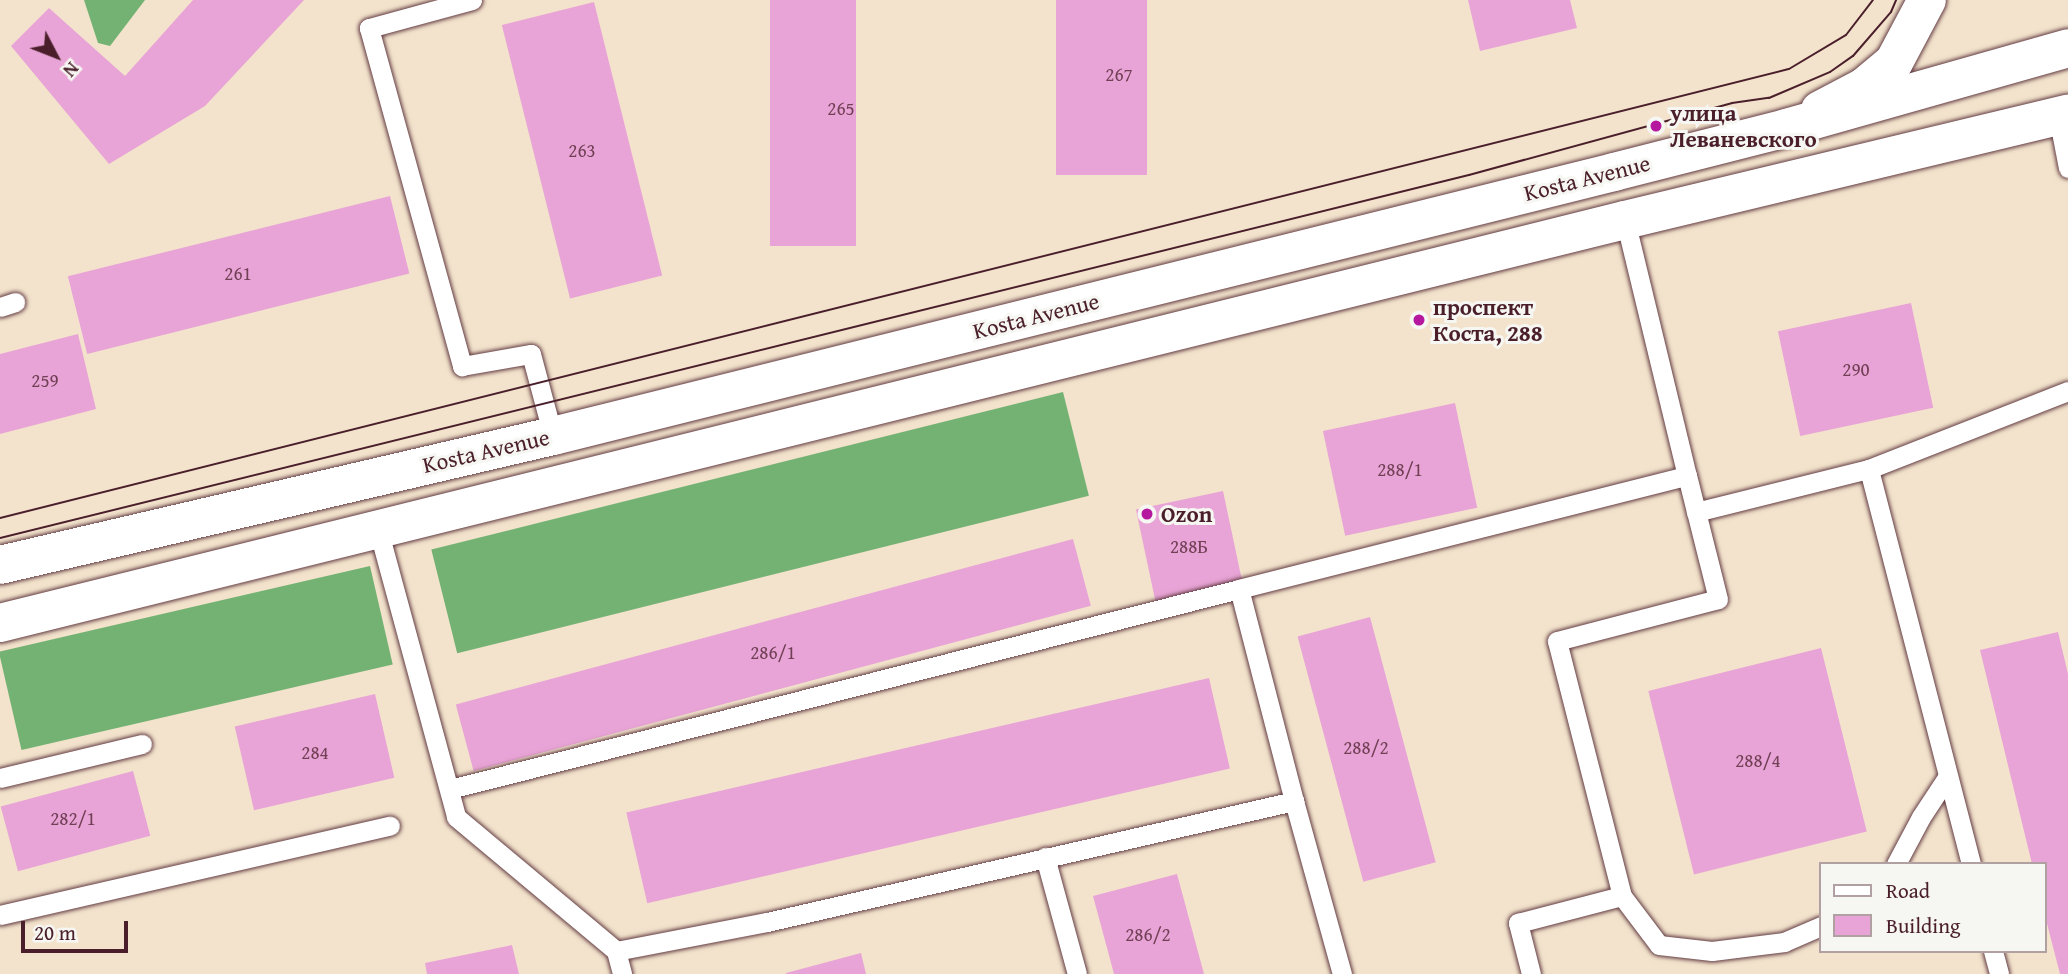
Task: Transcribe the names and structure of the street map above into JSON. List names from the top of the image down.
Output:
{
  "streets": {
    "main road": ["Kosta Avenue"]
  },
  "places": ["улица Леваневского", "проспект Коста, 288", "Ozon"],
  "house_numbers": [
    "267",
    "265",
    "263",
    "261",
    "290",
    "259",
    "288/1",
    "288Б",
    "286/1",
    "288/2",
    "284",
    "288/4",
    "282/1",
    "286/2"
  ],
  "legend": ["Road", "Building"],
  "scale_bar": "20 m",
  "north": "bottom right"
}
